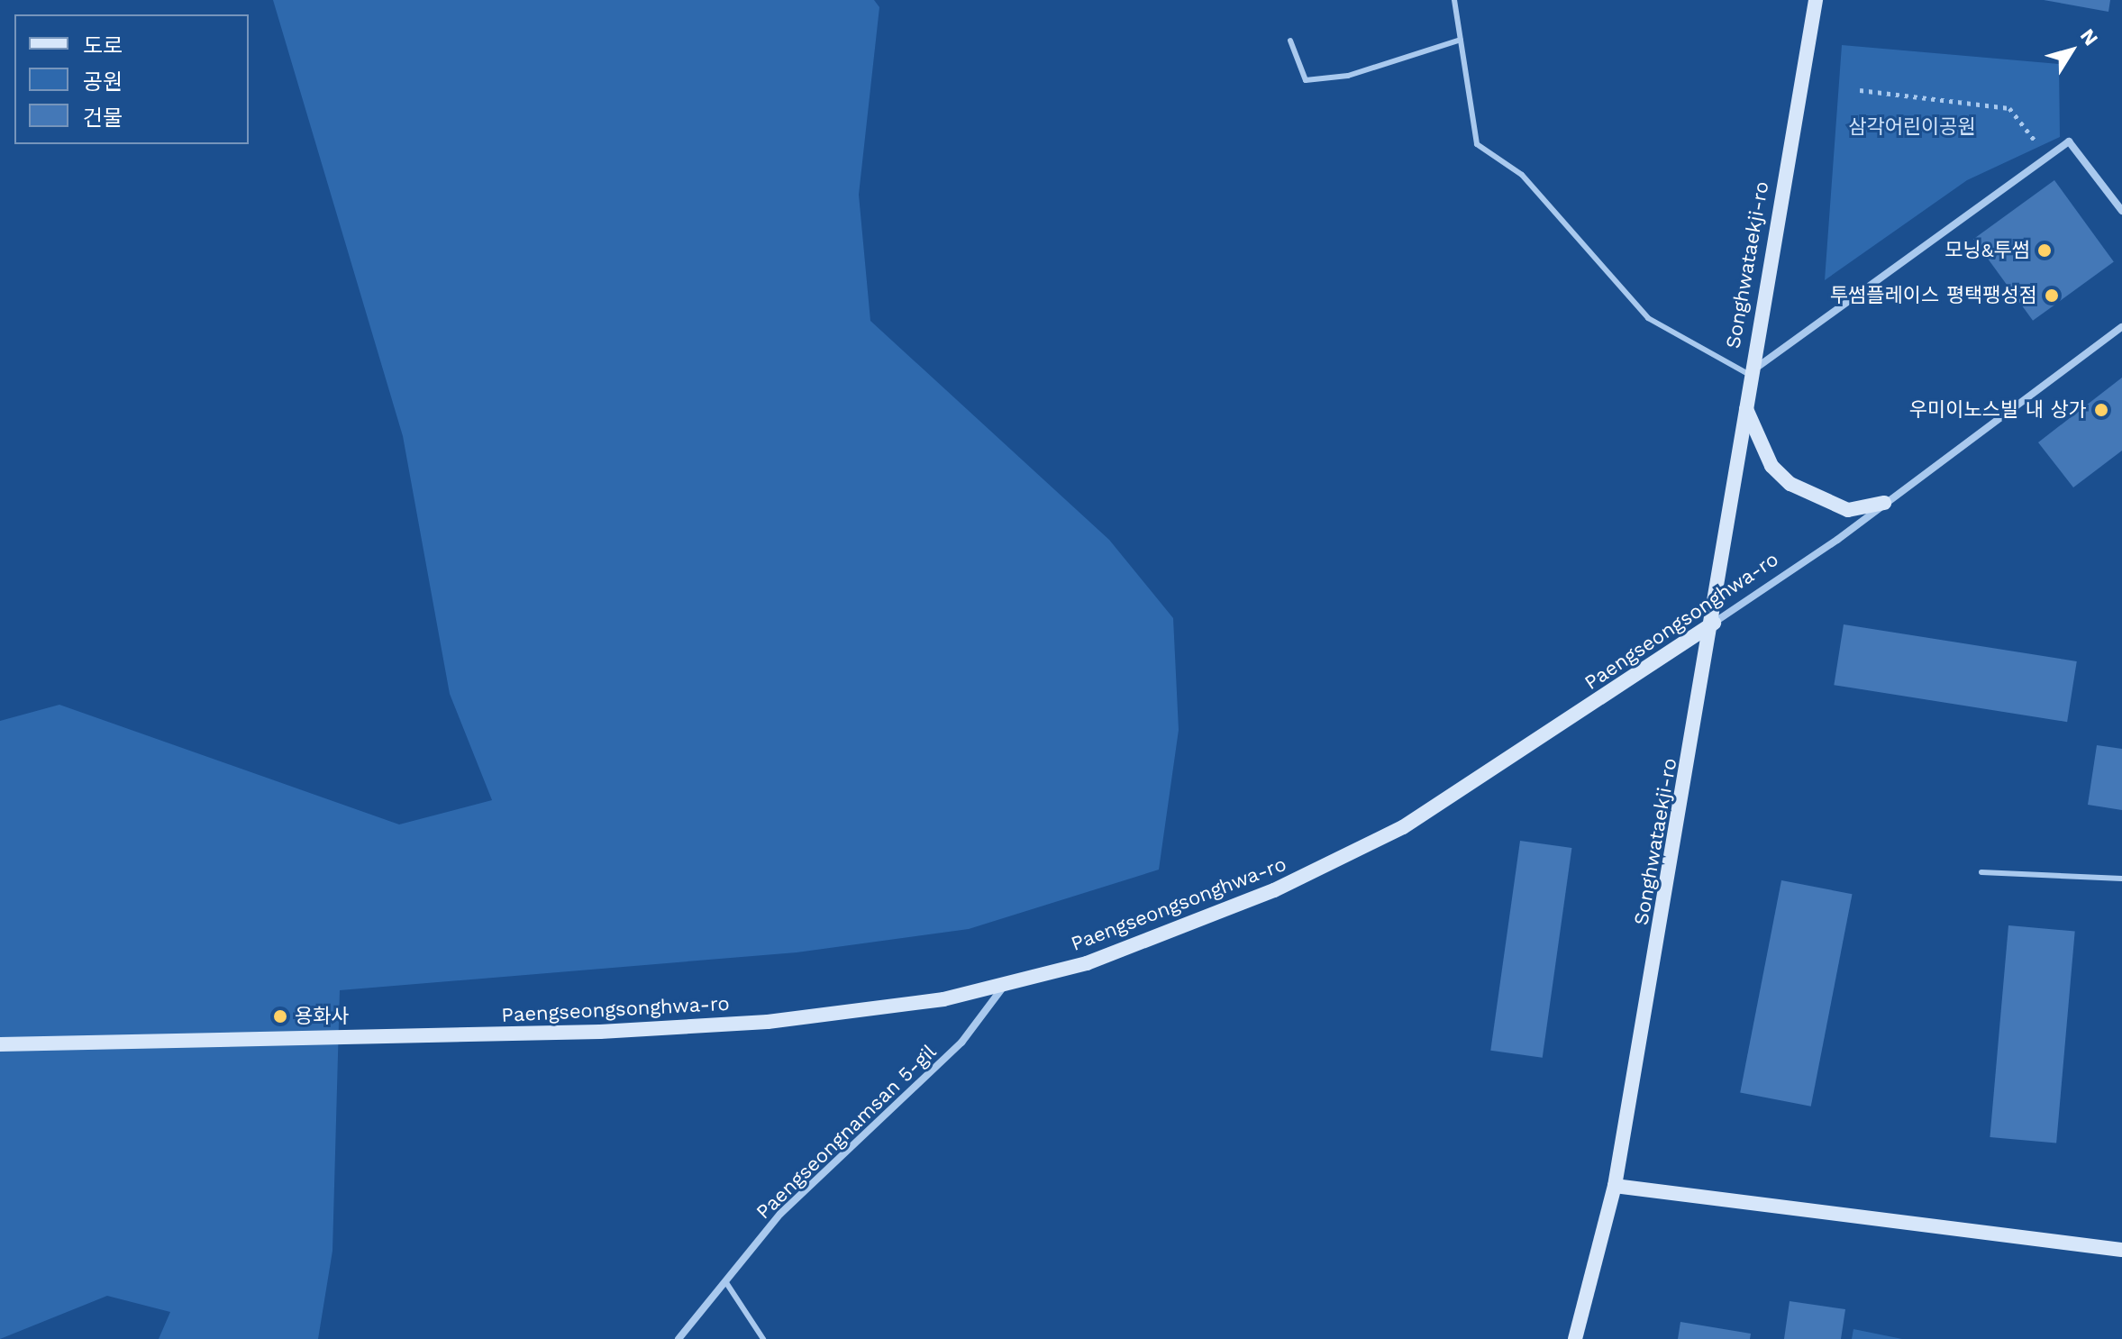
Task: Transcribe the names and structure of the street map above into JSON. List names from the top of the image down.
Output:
{
  "streets": {
    "street": ["Songhwataekji-ro", "Paengseongsonghwa-ro", "Paengseongnamsan 5-gil"]
  },
  "crossings": [
    ["Songhwataekji-ro", "Paengseongsonghwa-ro"],
    ["Paengseongsonghwa-ro", "Paengseongnamsan 5-gil"]
  ],
  "parks": ["삼각어린이공원"],
  "places": [
    "모닝&투썸",
    "투썸플레이스 평택팽성점",
    "우미이노스빌 내 상가",
    "용화사"
  ],
  "legend": ["도로", "공원", "건물"],
  "north": "top right"
}
